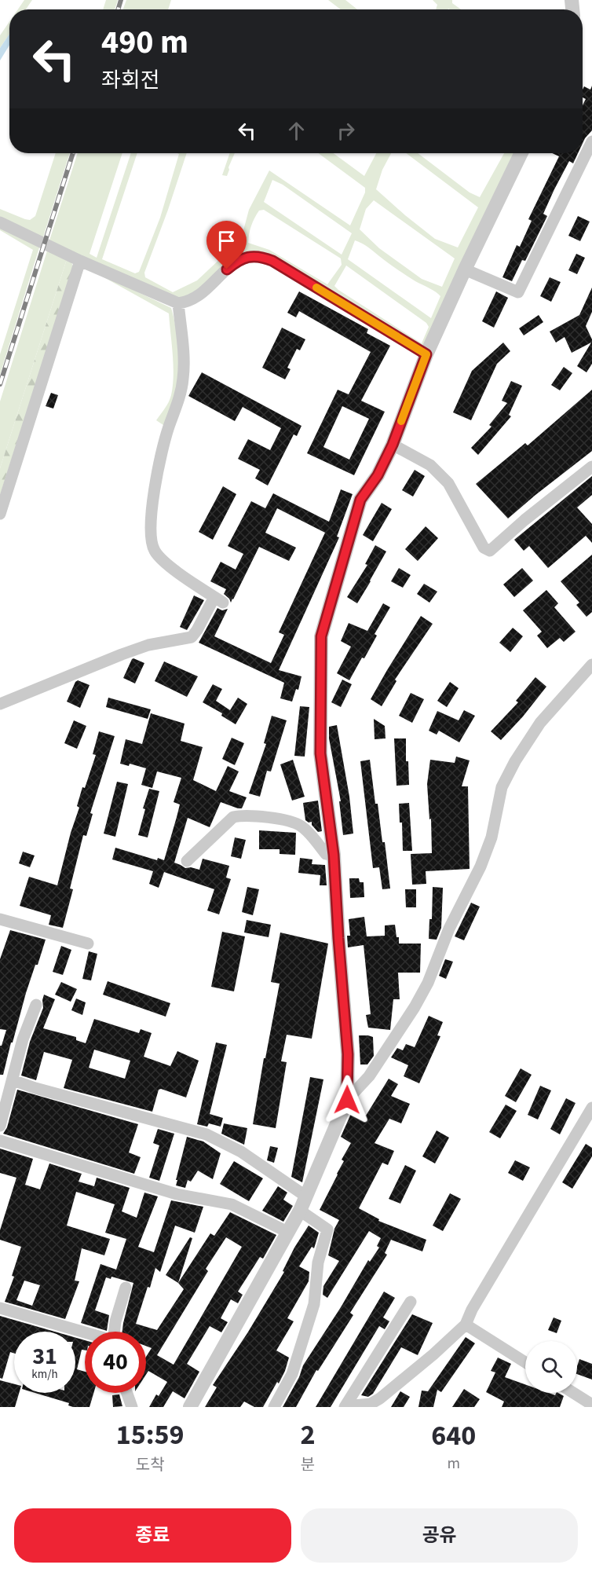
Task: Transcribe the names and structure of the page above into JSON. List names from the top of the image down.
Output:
{
  "page": {
    "turn": ["490 m", "좌회전"],
    "speed": "31 km/h",
    "limit": "40",
    "eta": [
      "15:59",
      "도착",
      "2",
      "분",
      "640",
      "m"
    ],
    "buttons": ["종료", "공유"]
  }
}
